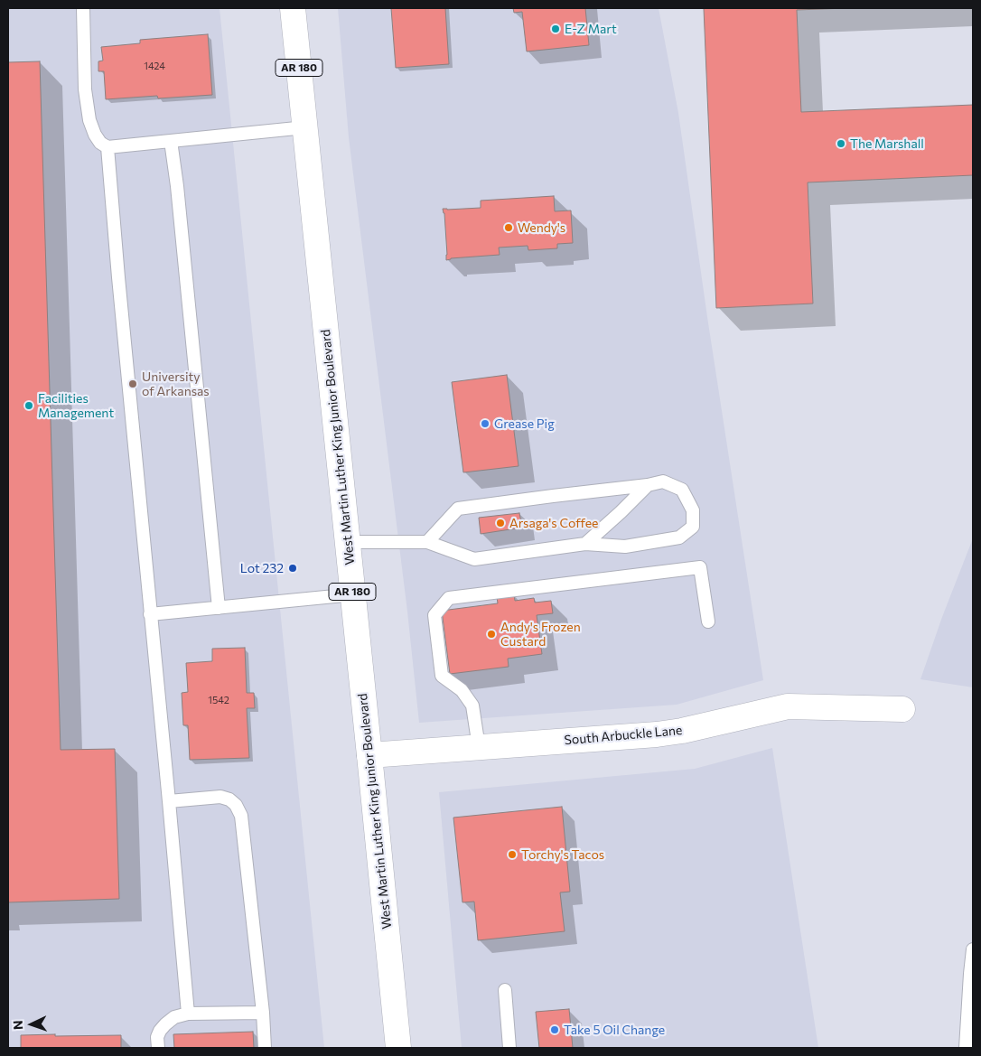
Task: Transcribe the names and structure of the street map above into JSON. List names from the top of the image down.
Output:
{
  "streets": {
    "main road": ["AR 180", "West Martin Luther King Junior Boulevard", "South Arbuckle Lane"]
  },
  "crossings": [
    ["West Martin Luther King Junior Boulevard", "South Arbuckle Lane"]
  ],
  "places": [
    "E-Z Mart",
    "The Marshall",
    "Wendy's",
    "University of Arkansas",
    "Facilities Management",
    "Grease Pig",
    "Arsaga's Coffee",
    "Lot 232",
    "Andy's Frozen Custard",
    "Torchy's Tacos",
    "Take 5 Oil Change"
  ],
  "house_numbers": ["1424", "1542"],
  "north": "left"
}
